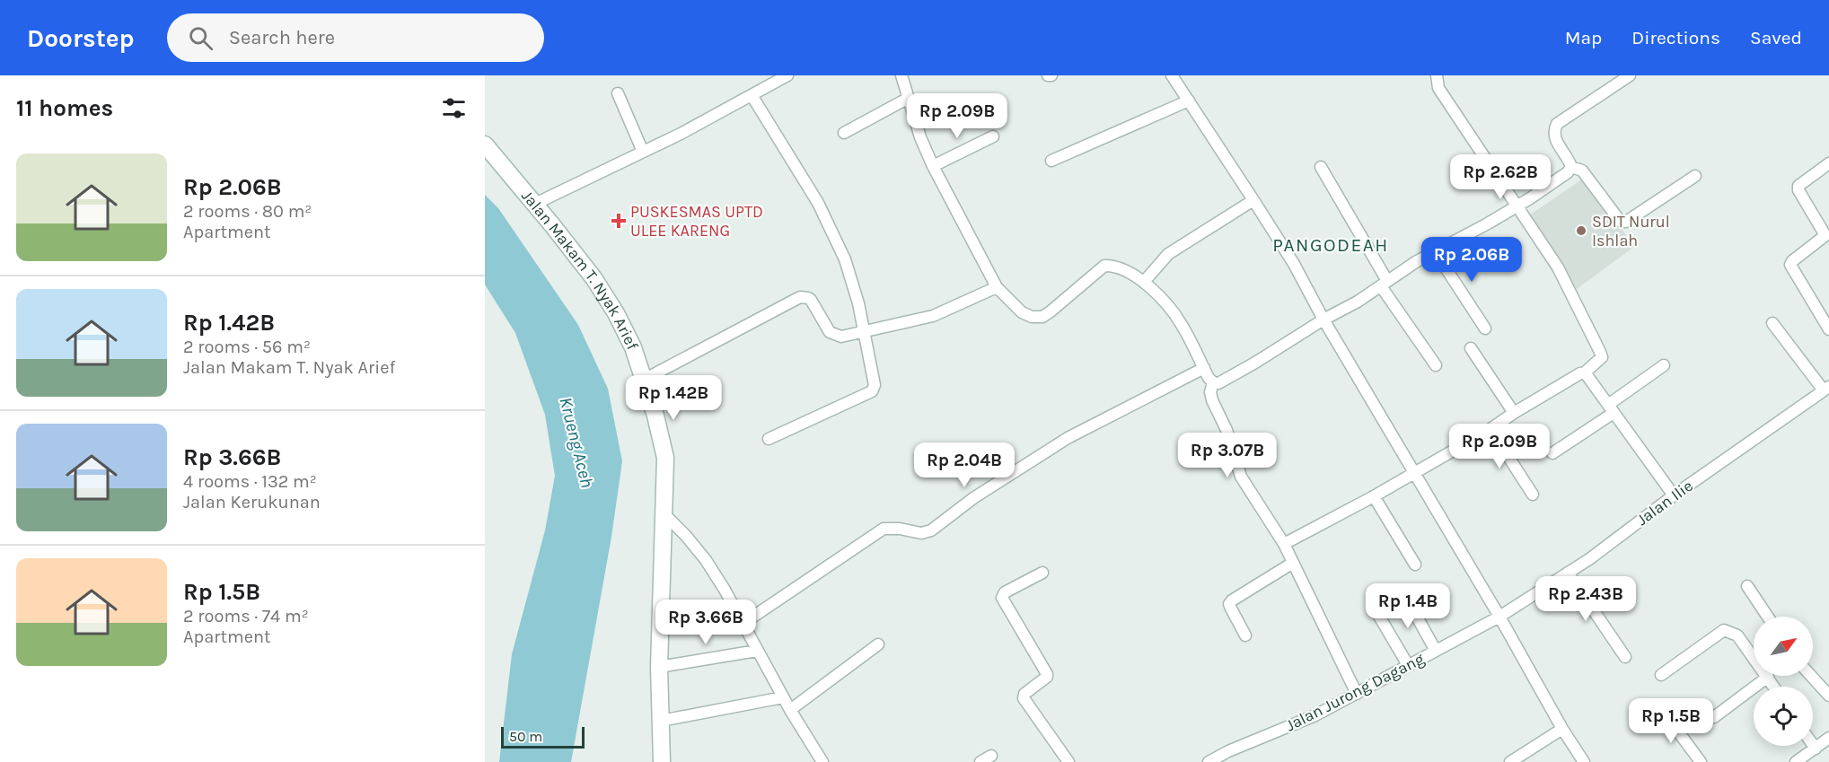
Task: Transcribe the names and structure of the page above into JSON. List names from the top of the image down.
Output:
{
  "streets": {
    "street": ["Jalan Makam T. Nyak Arief", "Jalan Ilie", "Jalan Jurong Dagang"]
  },
  "crossings": [
    ["Jalan Ilie", "Jalan Jurong Dagang"]
  ],
  "districts": ["PANGODEAH"],
  "water": ["Krueng Aceh"],
  "places": {
    "health": ["PUSKESMAS UPTD ULEE KARENG"],
    "other": ["SDIT Nurul Ishlah"]
  },
  "scale_bar": "50 m",
  "north": "top right",
  "page": {
    "header": "Doorstep",
    "search": "Search here",
    "nav": ["Map", "Directions", "Saved"],
    "heading": "11 homes",
    "price": [
      "Rp 2.09B",
      "Rp 2.62B",
      "Rp 2.06B",
      "Rp 1.42B",
      "Rp 2.09B",
      "Rp 3.07B",
      "Rp 2.04B",
      "Rp 2.43B",
      "Rp 1.4B",
      "Rp 3.66B",
      "Rp 1.5B"
    ],
    "list": [
      {
        "name": "Rp 2.06B",
        "note": "2 rooms · 80 m² · Apartment"
      },
      {
        "name": "Rp 1.42B",
        "note": "2 rooms · 56 m² · Jalan Makam T. Nyak Arief"
      },
      {
        "name": "Rp 3.66B",
        "note": "4 rooms · 132 m² · Jalan Kerukunan"
      },
      {
        "name": "Rp 1.5B",
        "note": "2 rooms · 74 m² · Apartment"
      }
    ],
    "scale": "50 m"
  }
}
